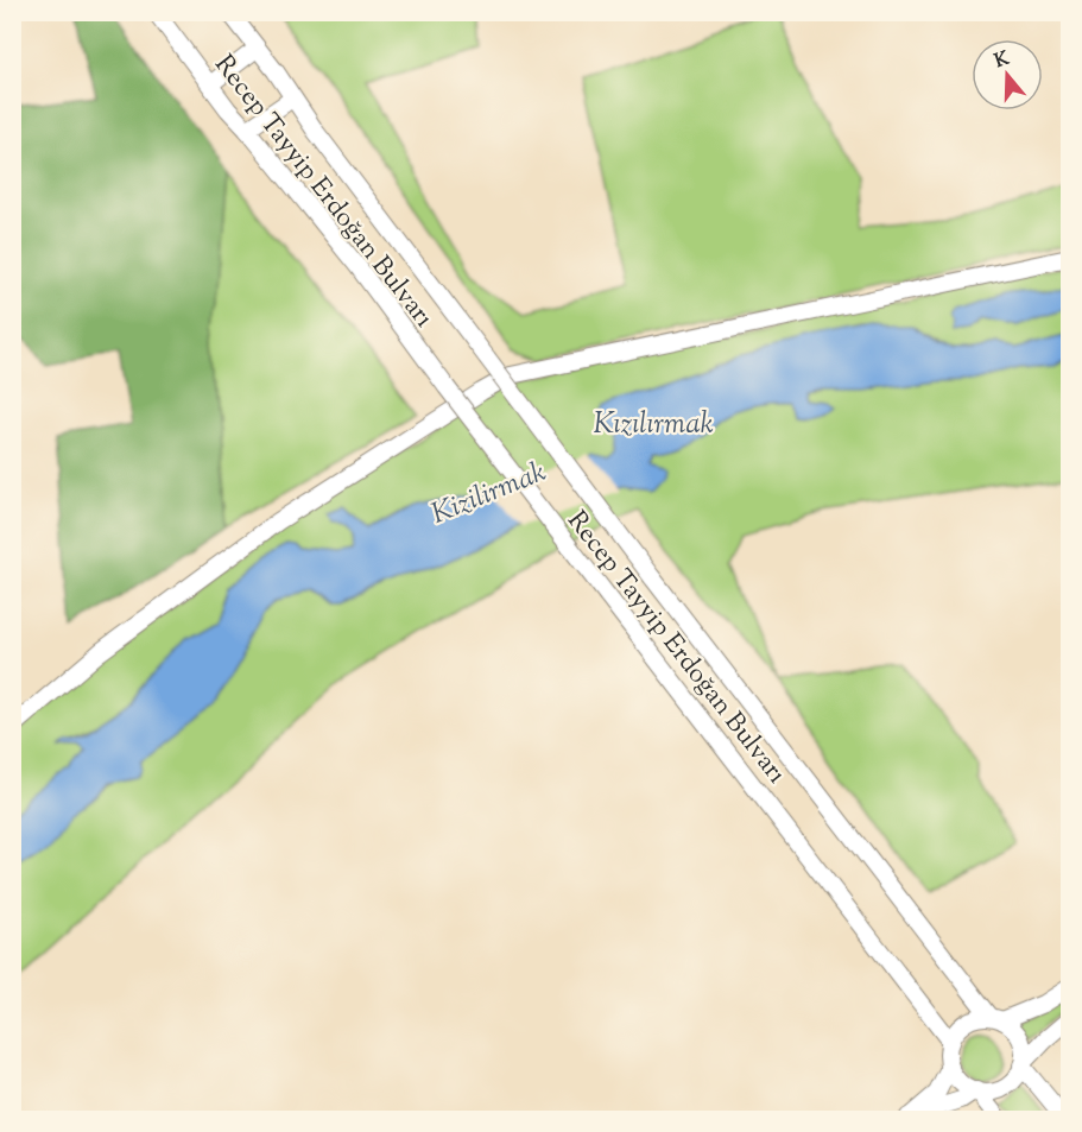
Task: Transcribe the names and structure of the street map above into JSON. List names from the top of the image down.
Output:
{
  "streets": {
    "street": ["Recep Tayyip Erdoğan Bulvarı"]
  },
  "water": ["Kızılırmak", "Kizilirmak"],
  "north": "top"
}
